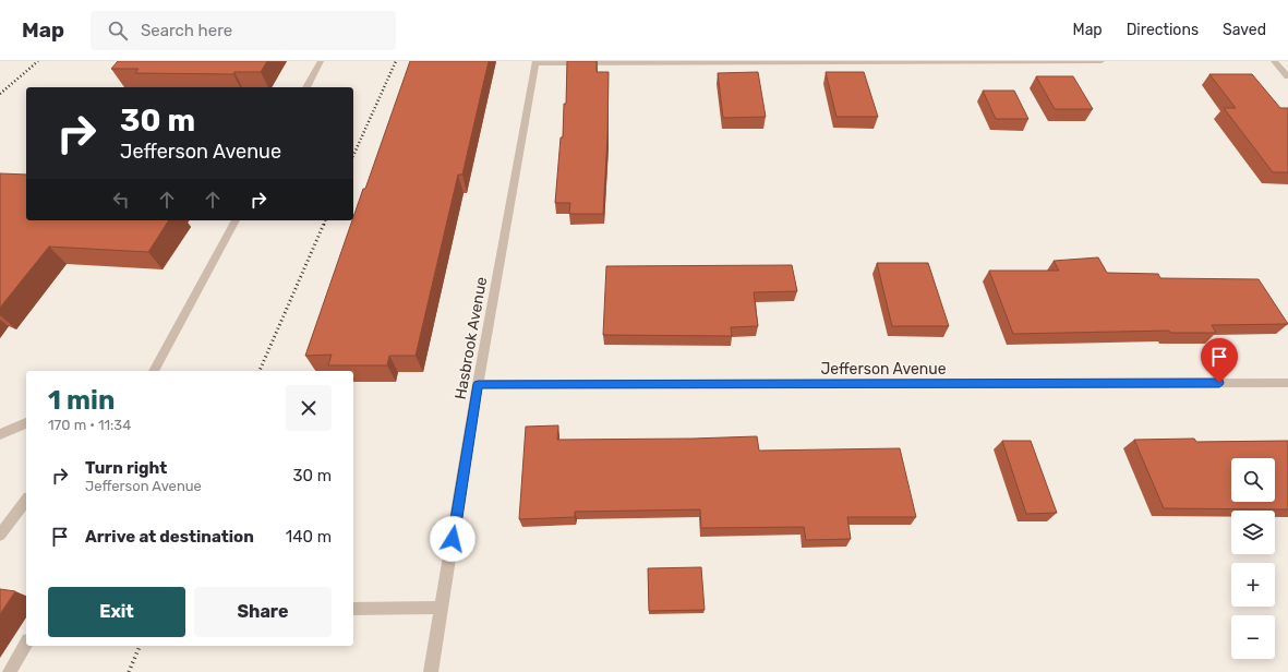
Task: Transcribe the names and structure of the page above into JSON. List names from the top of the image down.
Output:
{
  "streets": {
    "street": ["Hasbrook Avenue", "Jefferson Avenue"]
  },
  "crossings": [
    ["Hasbrook Avenue", "Jefferson Avenue"]
  ],
  "page": {
    "header": "Map",
    "search": "Search here",
    "nav": ["Map", "Directions", "Saved"],
    "turn": ["30 m", "Jefferson Avenue"],
    "heading": ["1 min", "170 m · 11:34"],
    "list": [
      {
        "name": "Turn right",
        "note": "Jefferson Avenue",
        "value": "30 m"
      },
      {
        "name": "Arrive at destination",
        "value": "140 m"
      }
    ],
    "map_buttons": ["+", "−"],
    "buttons": ["Exit", "Share"]
  }
}
